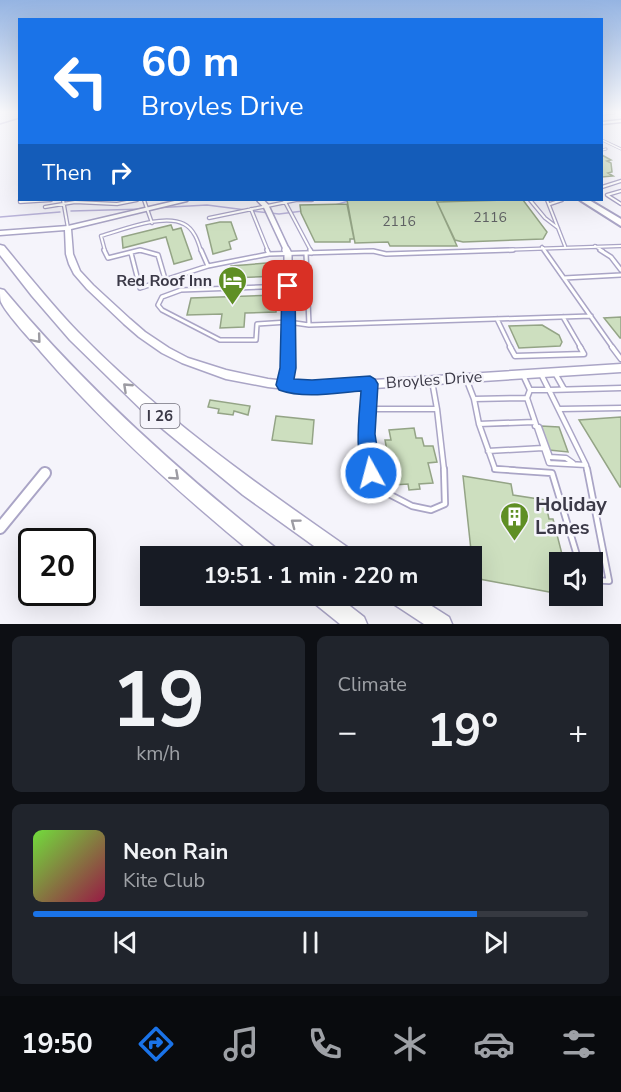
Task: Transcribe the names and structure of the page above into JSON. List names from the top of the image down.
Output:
{
  "streets": {
    "highway": ["I 26"],
    "street": ["Broyles Drive"]
  },
  "places": {
    "hotel": ["Red Roof Inn"],
    "building": ["Holiday Lanes"]
  },
  "house_numbers": ["2116", "2116"],
  "page": {
    "turn": ["60 m", "Broyles Drive"],
    "then": "Then",
    "limit": "20",
    "trip": "19:51 · 1 min · 220 m",
    "tile": [
      ["19", "km/h"],
      "Climate"
    ],
    "heat": ["−", "19°", "+"],
    "song": ["Neon Rain", "Kite Club"],
    "tabs": "19:50"
  }
}
